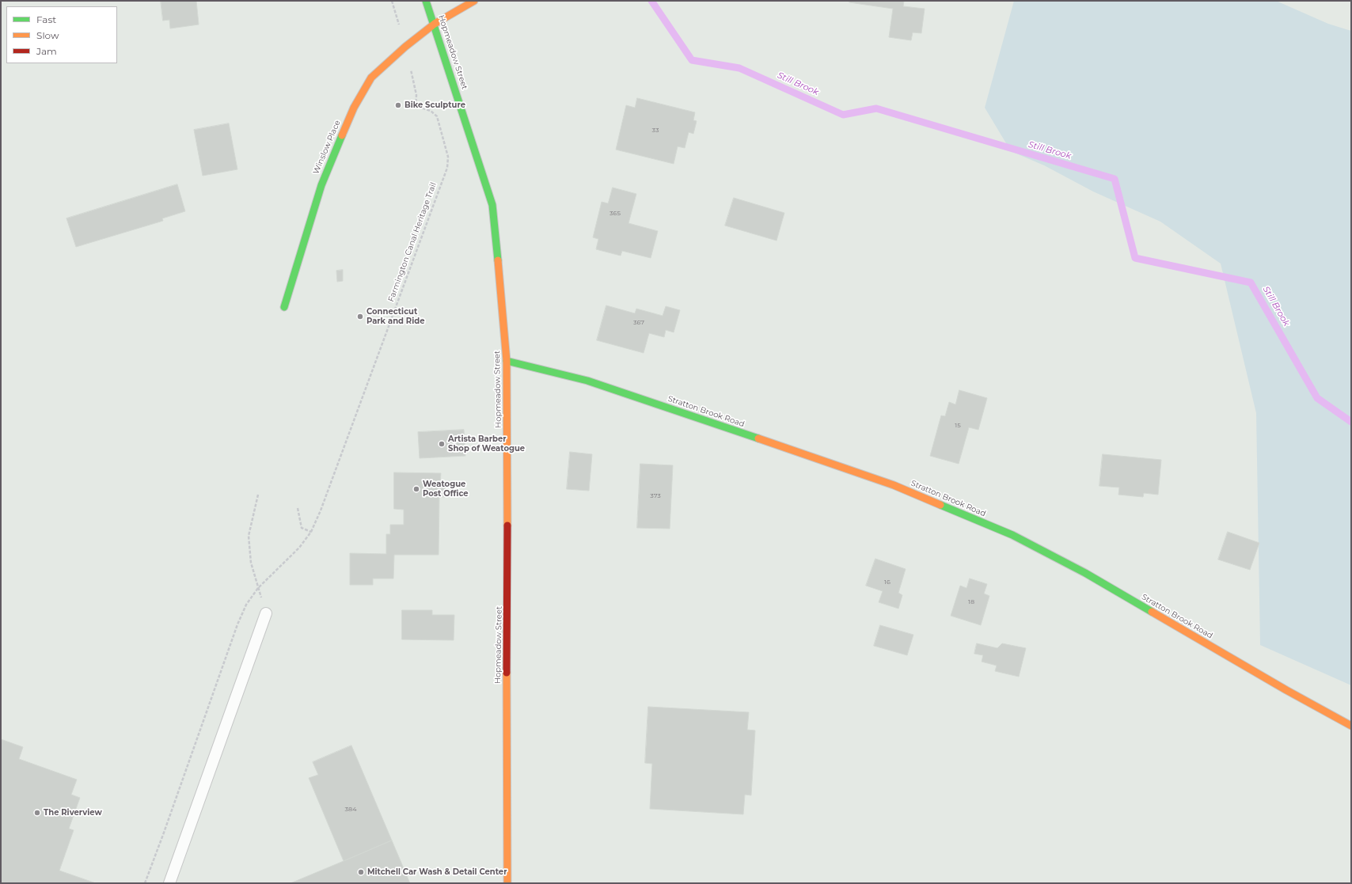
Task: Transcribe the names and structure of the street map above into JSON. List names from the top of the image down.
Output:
{
  "streets": {
    "main road": ["Hopmeadow Street", "Winslow Place", "Stratton Brook Road"],
    "path": ["Farmington Canal Heritage Trail"]
  },
  "crossings": [
    ["Hopmeadow Street", "Winslow Place"],
    ["Hopmeadow Street", "Stratton Brook Road"]
  ],
  "water": ["Still Brook"],
  "places": [
    "Bike Sculpture",
    "Connecticut Park and Ride",
    "Artista Barber Shop of Weatogue",
    "Weatogue Post Office",
    "The Riverview",
    "Mitchell Car Wash & Detail Center"
  ],
  "house_numbers": [
    "33",
    "365",
    "367",
    "15",
    "373",
    "16",
    "18",
    "384"
  ],
  "legend": ["Fast", "Slow", "Jam"]
}
